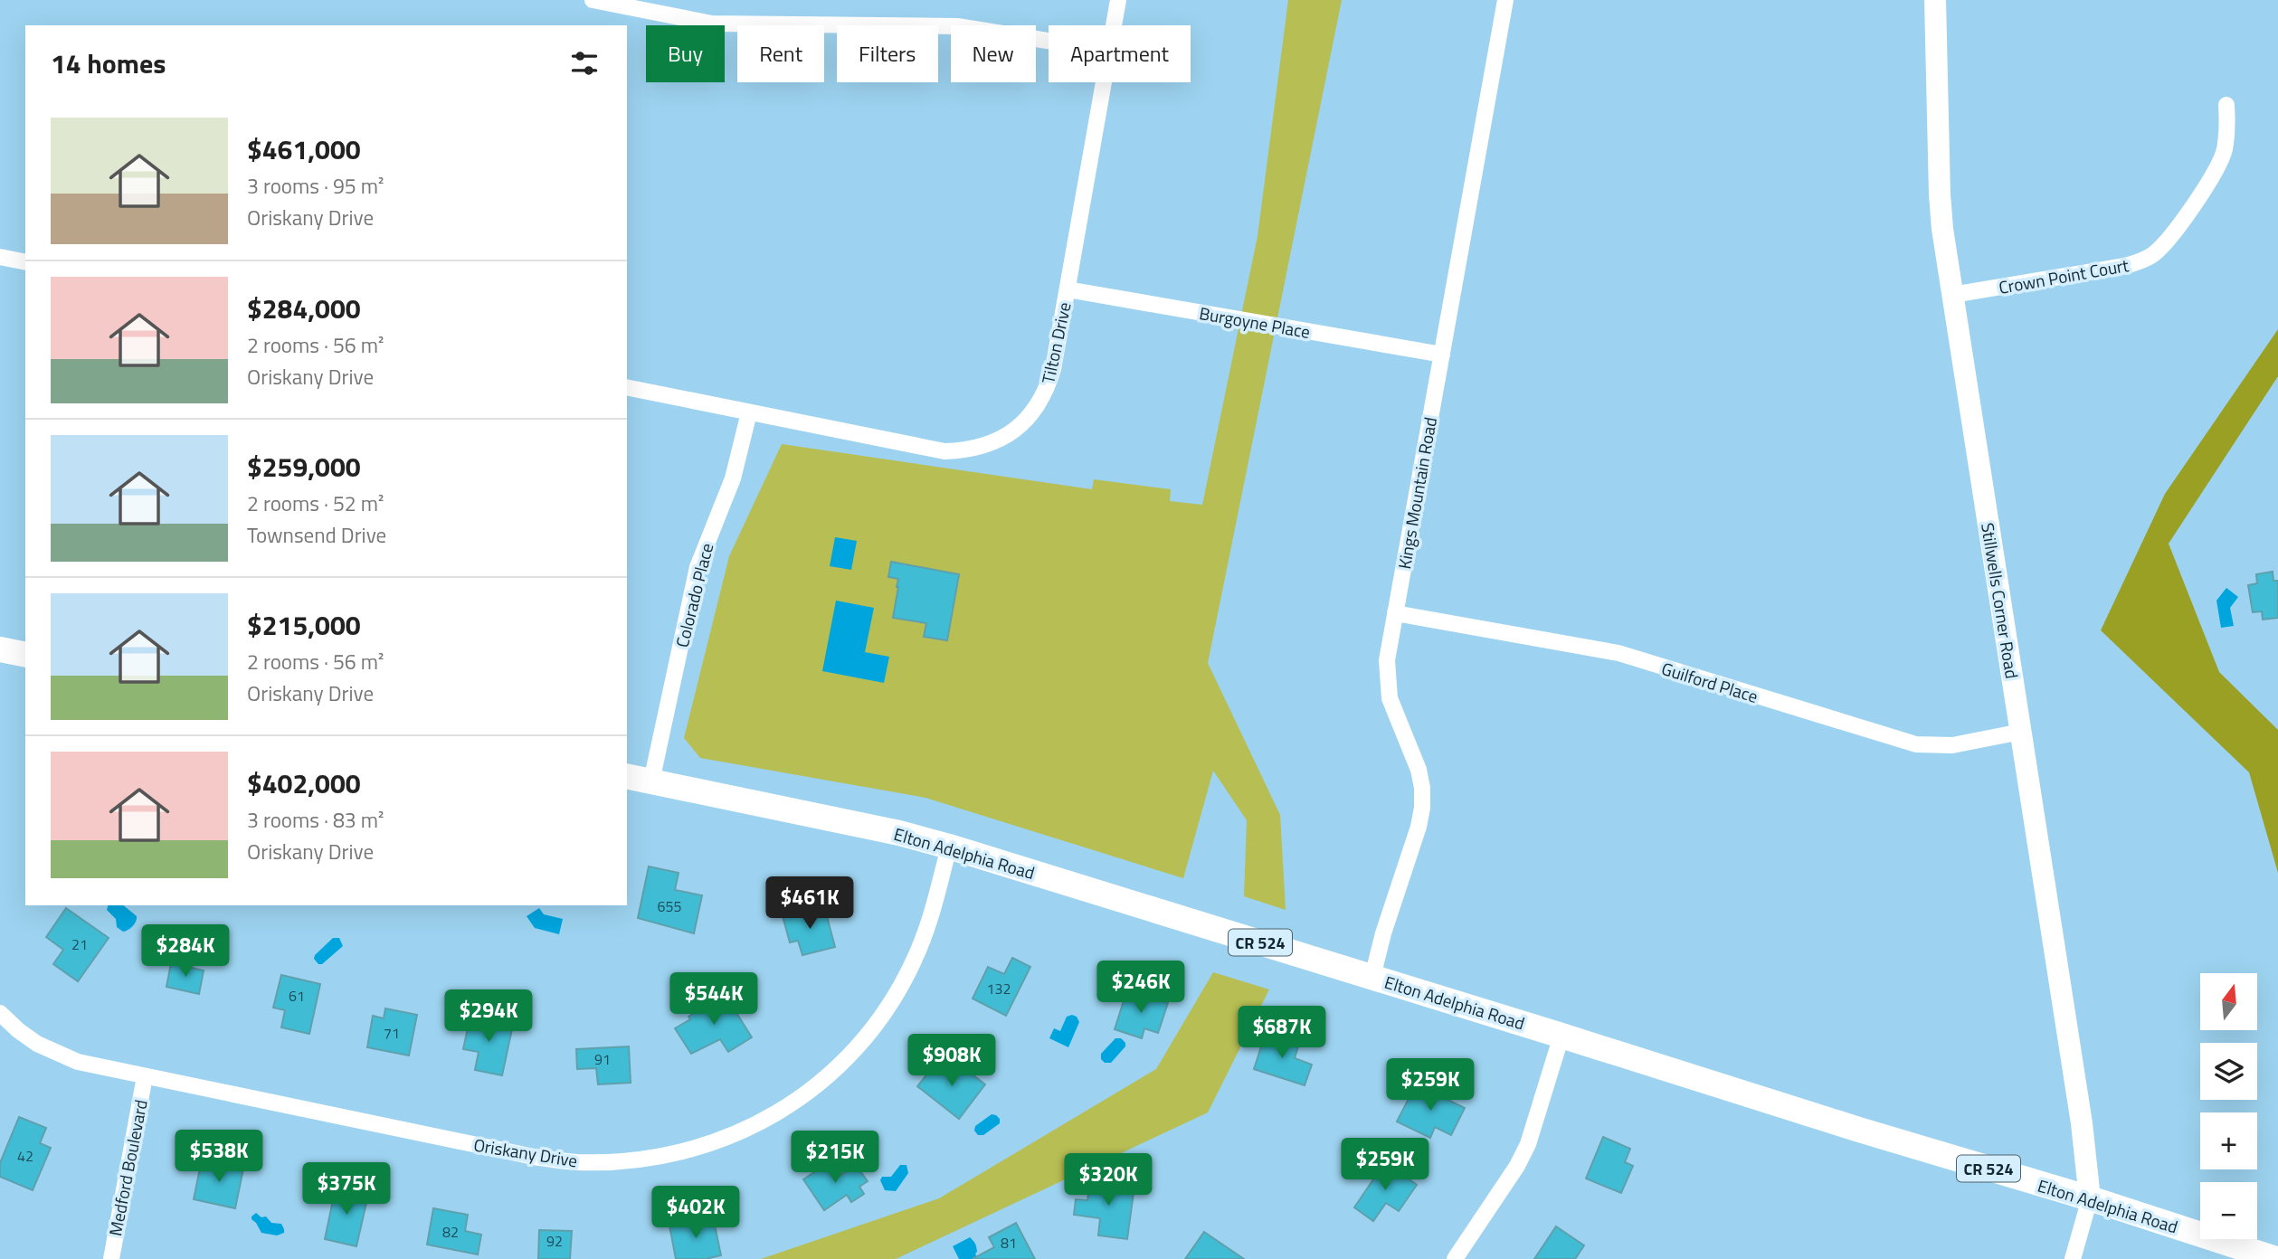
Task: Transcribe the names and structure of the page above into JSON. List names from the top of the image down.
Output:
{
  "streets": {
    "main road": ["Elton Adelphia Road", "CR 524"],
    "street": [
      "Crown Point Court",
      "Burgoyne Place",
      "Tilton Drive",
      "Kings Mountain Road",
      "Colorado Place",
      "Stillwells Corner Road",
      "Guilford Place",
      "Oriskany Drive",
      "Medford Boulevard"
    ]
  },
  "crossings": [
    ["Crown Point Court", "Stillwells Corner Road"],
    ["Burgoyne Place", "Tilton Drive"],
    ["Burgoyne Place", "Kings Mountain Road"],
    ["Tilton Drive", "Colorado Place"],
    ["Kings Mountain Road", "Guilford Place"],
    ["Kings Mountain Road", "Elton Adelphia Road"],
    ["Colorado Place", "Elton Adelphia Road"],
    ["Stillwells Corner Road", "Guilford Place"],
    ["Stillwells Corner Road", "Elton Adelphia Road"],
    ["Elton Adelphia Road", "Oriskany Drive"],
    ["Oriskany Drive", "Medford Boulevard"]
  ],
  "house_numbers": [
    "655",
    "21",
    "132",
    "61",
    "71",
    "91",
    "42",
    "82",
    "92",
    "81"
  ],
  "north": "top",
  "page": {
    "chip": [
      "Buy",
      "Rent",
      "Filters",
      "New",
      "Apartment"
    ],
    "heading": "14 homes",
    "list": [
      {
        "name": "$461,000",
        "note": "3 rooms · 95 m² · Oriskany Drive"
      },
      {
        "name": "$284,000",
        "note": "2 rooms · 56 m² · Oriskany Drive"
      },
      {
        "name": "$259,000",
        "note": "2 rooms · 52 m² · Townsend Drive"
      },
      {
        "name": "$215,000",
        "note": "2 rooms · 56 m² · Oriskany Drive"
      },
      {
        "name": "$402,000",
        "note": "3 rooms · 83 m² · Oriskany Drive"
      }
    ],
    "price": [
      "$461K",
      "$284K",
      "$246K",
      "$544K",
      "$294K",
      "$687K",
      "$908K",
      "$259K",
      "$538K",
      "$215K",
      "$259K",
      "$320K",
      "$375K",
      "$402K"
    ],
    "map_buttons": ["+", "−"]
  }
}
